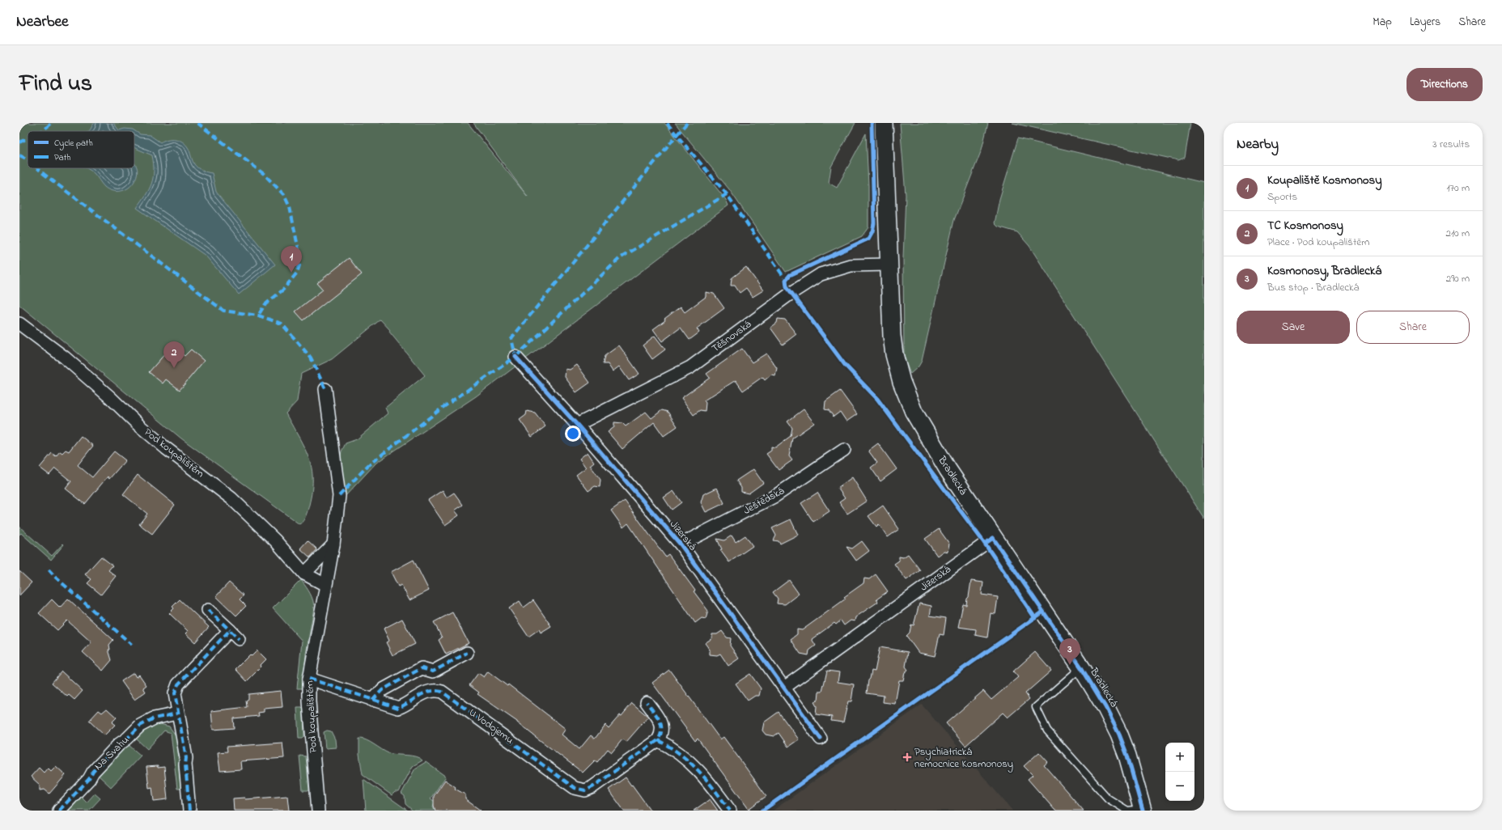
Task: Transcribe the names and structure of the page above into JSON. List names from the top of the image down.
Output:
{
  "streets": {
    "street": [
      "Těšnovská",
      "Pod koupalištěm",
      "Bradlecká",
      "Ještědská",
      "Jizerská",
      "U Vodojemu",
      "Na Svahu"
    ]
  },
  "crossings": [
    ["Těšnovská", "Bradlecká"],
    ["Těšnovská", "Jizerská"],
    ["Pod koupalištěm", "U Vodojemu"],
    ["Bradlecká", "Jizerská"],
    ["Ještědská", "Jizerská"]
  ],
  "places": {
    "health": ["Psychiatrická nemocnice Kosmonosy"]
  },
  "legend": ["Cycle path", "Path"],
  "page": {
    "header": "Nearbee",
    "nav": ["Map", "Layers", "Share"],
    "title": "Find us",
    "buttons": [
      "Directions",
      ["Save", "Share"]
    ],
    "heading": ["Nearby", "3 results"],
    "list": [
      {
        "mark": "1",
        "name": "Koupaliště Kosmonosy",
        "note": "Sports",
        "value": "170 m"
      },
      {
        "mark": "2",
        "name": "TC Kosmonosy",
        "note": "Place · Pod koupalištěm",
        "value": "210 m"
      },
      {
        "mark": "3",
        "name": "Kosmonosy, Bradlecká",
        "note": "Bus stop · Bradlecká",
        "value": "290 m"
      }
    ],
    "pins": ["1", "2", "3"],
    "map_buttons": ["+", "−"]
  }
}
